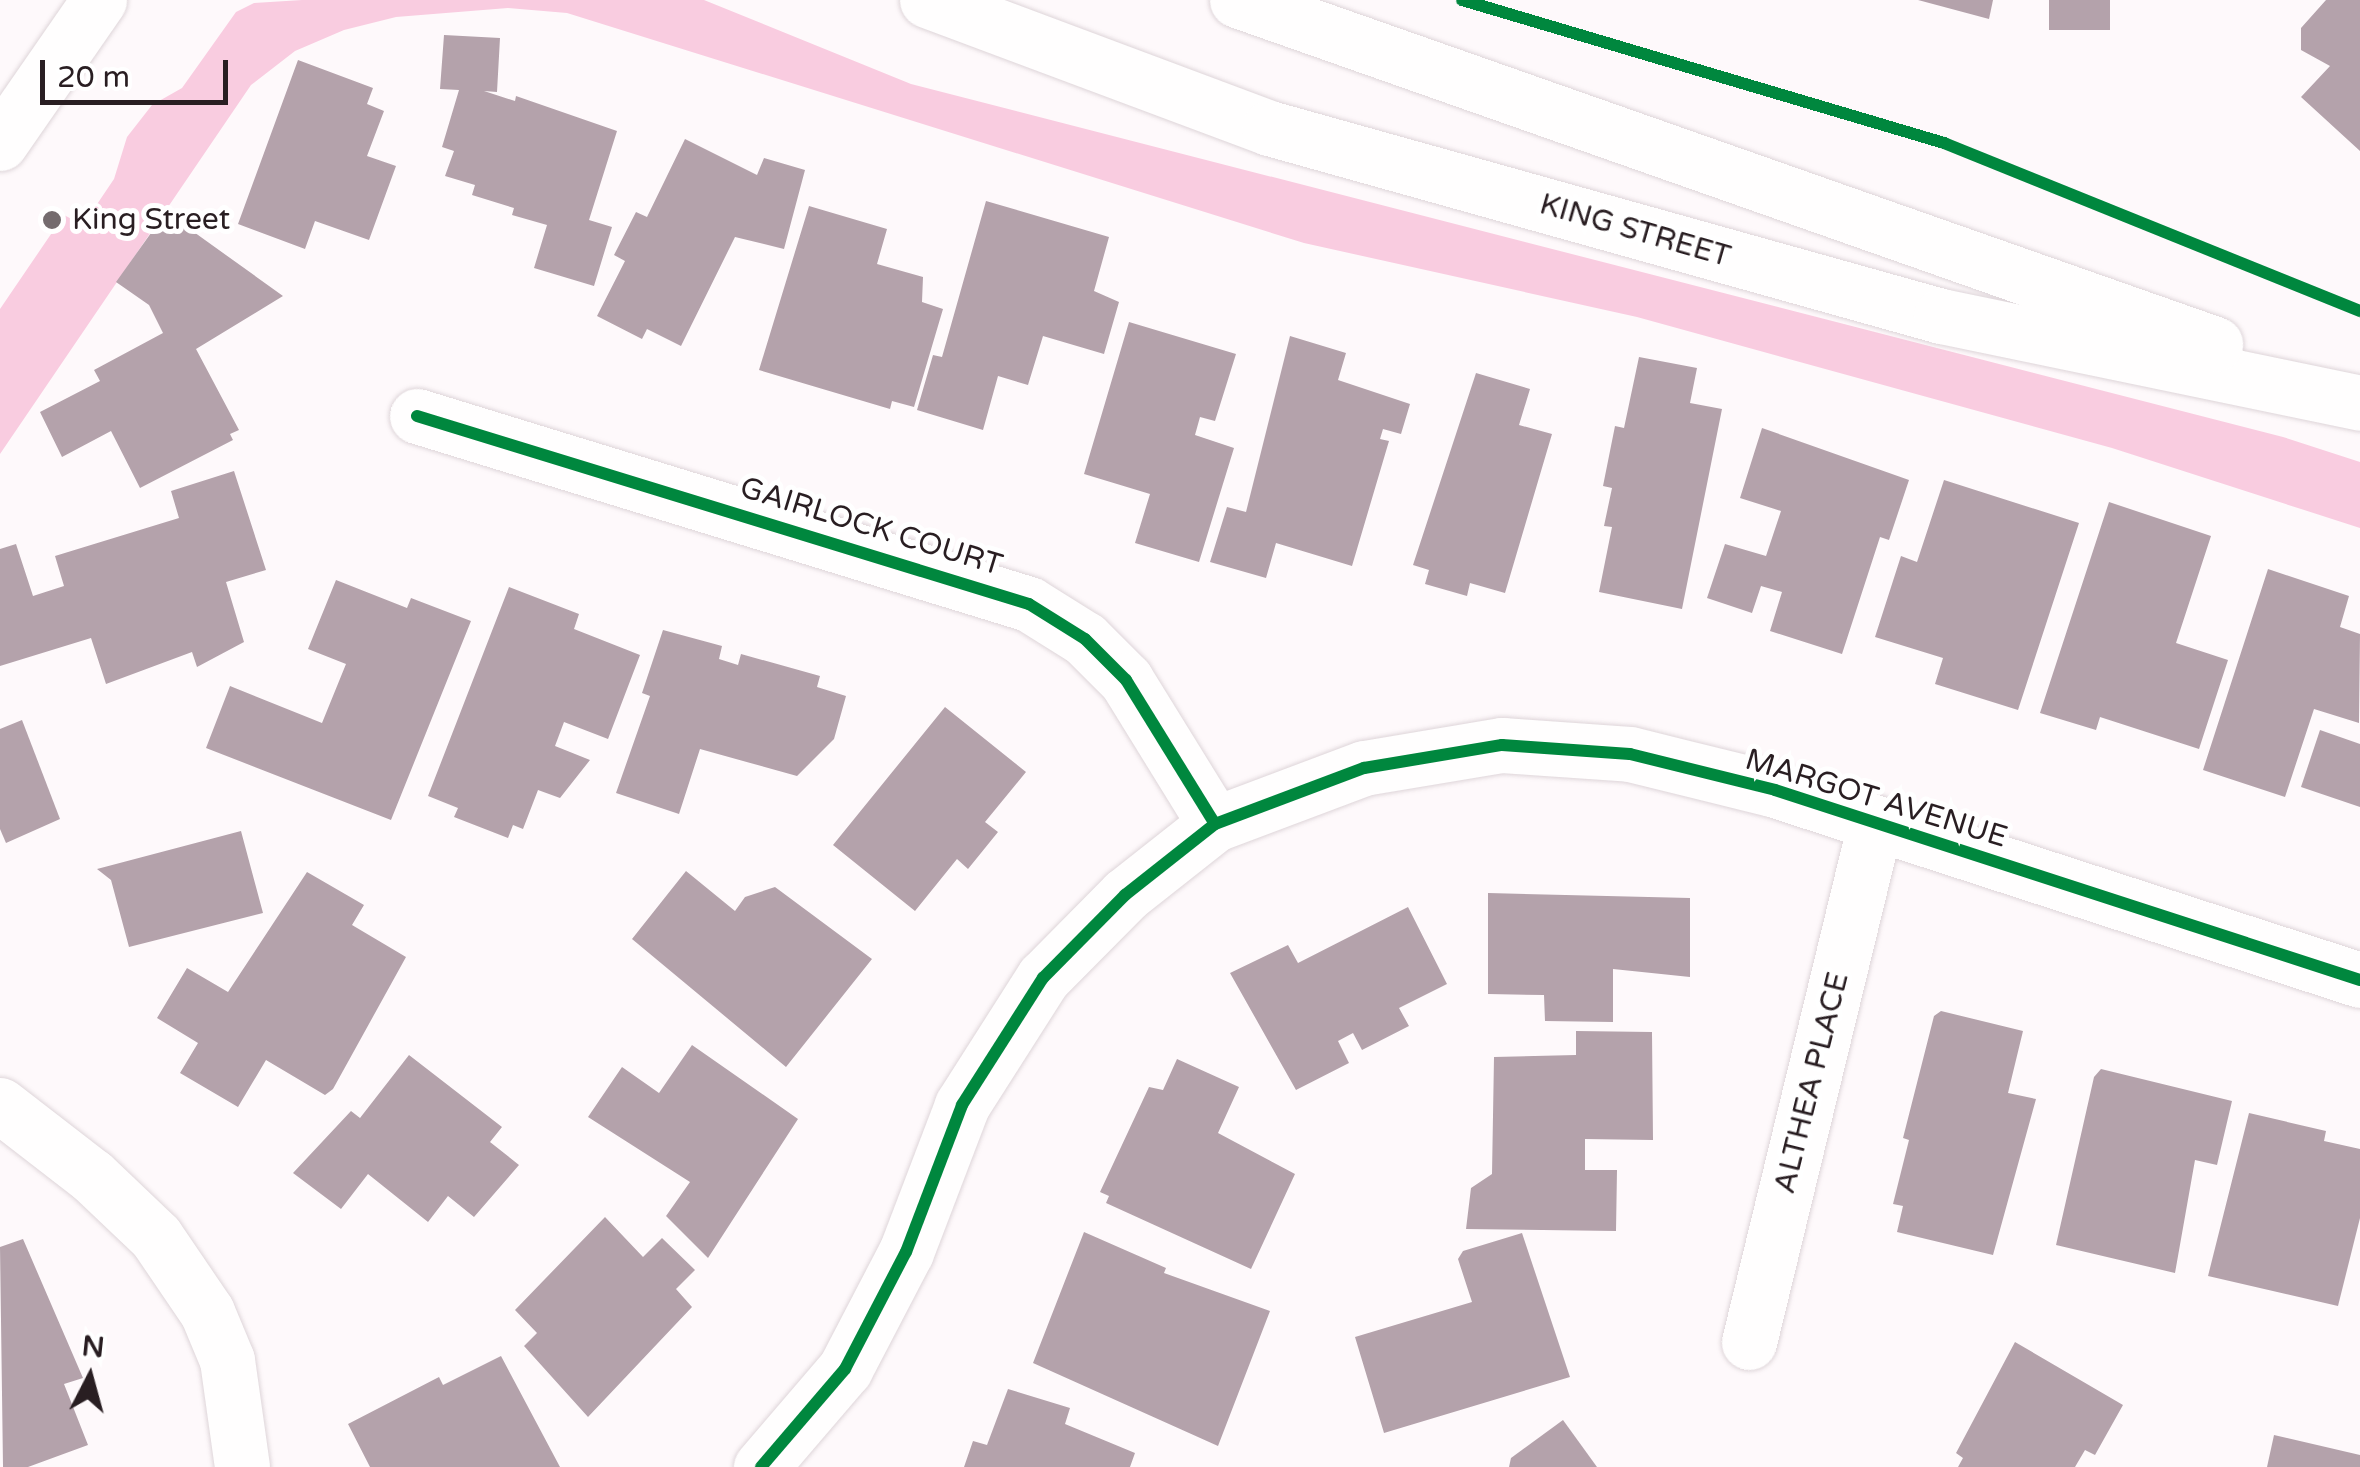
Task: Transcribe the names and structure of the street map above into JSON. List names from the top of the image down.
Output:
{
  "streets": {
    "street": [
      "KING STREET",
      "GAIRLOCK COURT",
      "MARGOT AVENUE",
      "ALTHEA PLACE"
    ]
  },
  "crossings": [
    ["GAIRLOCK COURT", "MARGOT AVENUE"],
    ["MARGOT AVENUE", "ALTHEA PLACE"]
  ],
  "places": ["King Street"],
  "scale_bar": "20 m",
  "north": "top"
}
